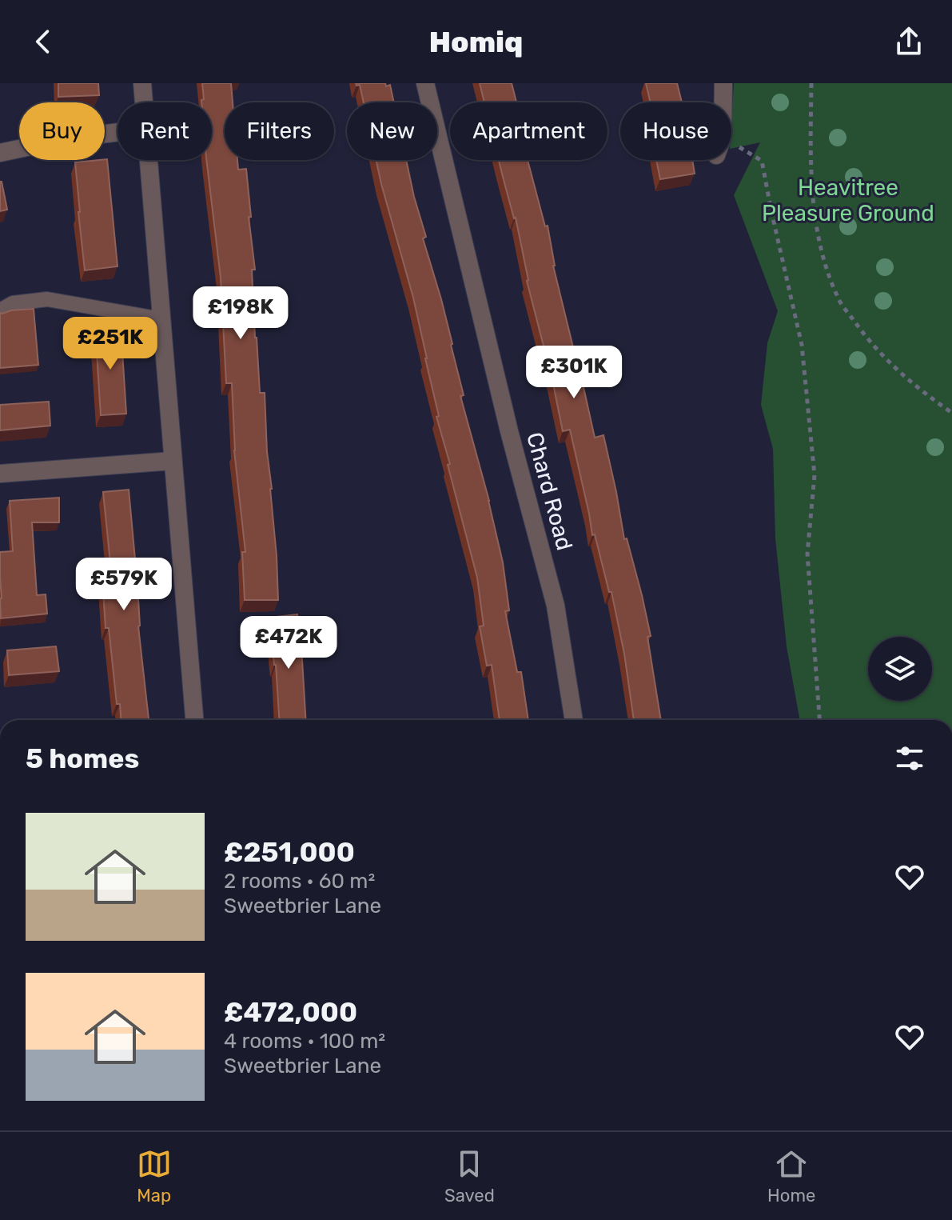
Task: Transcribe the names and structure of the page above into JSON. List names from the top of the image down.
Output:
{
  "streets": {
    "street": ["Chard Road"]
  },
  "parks": ["Heavitree Pleasure Ground"],
  "page": {
    "header": "Homiq",
    "chip": [
      "Buy",
      "Rent",
      "Filters",
      "New",
      "Apartment",
      "House"
    ],
    "price": [
      "£198K",
      "£251K",
      "£301K",
      "£579K",
      "£472K"
    ],
    "heading": "5 homes",
    "list": [
      {
        "name": "£251,000",
        "note": "2 rooms · 60 m² · Sweetbrier Lane"
      },
      {
        "name": "£472,000",
        "note": "4 rooms · 100 m² · Sweetbrier Lane"
      }
    ],
    "tabs": ["Map", "Saved", "Home"]
  }
}
